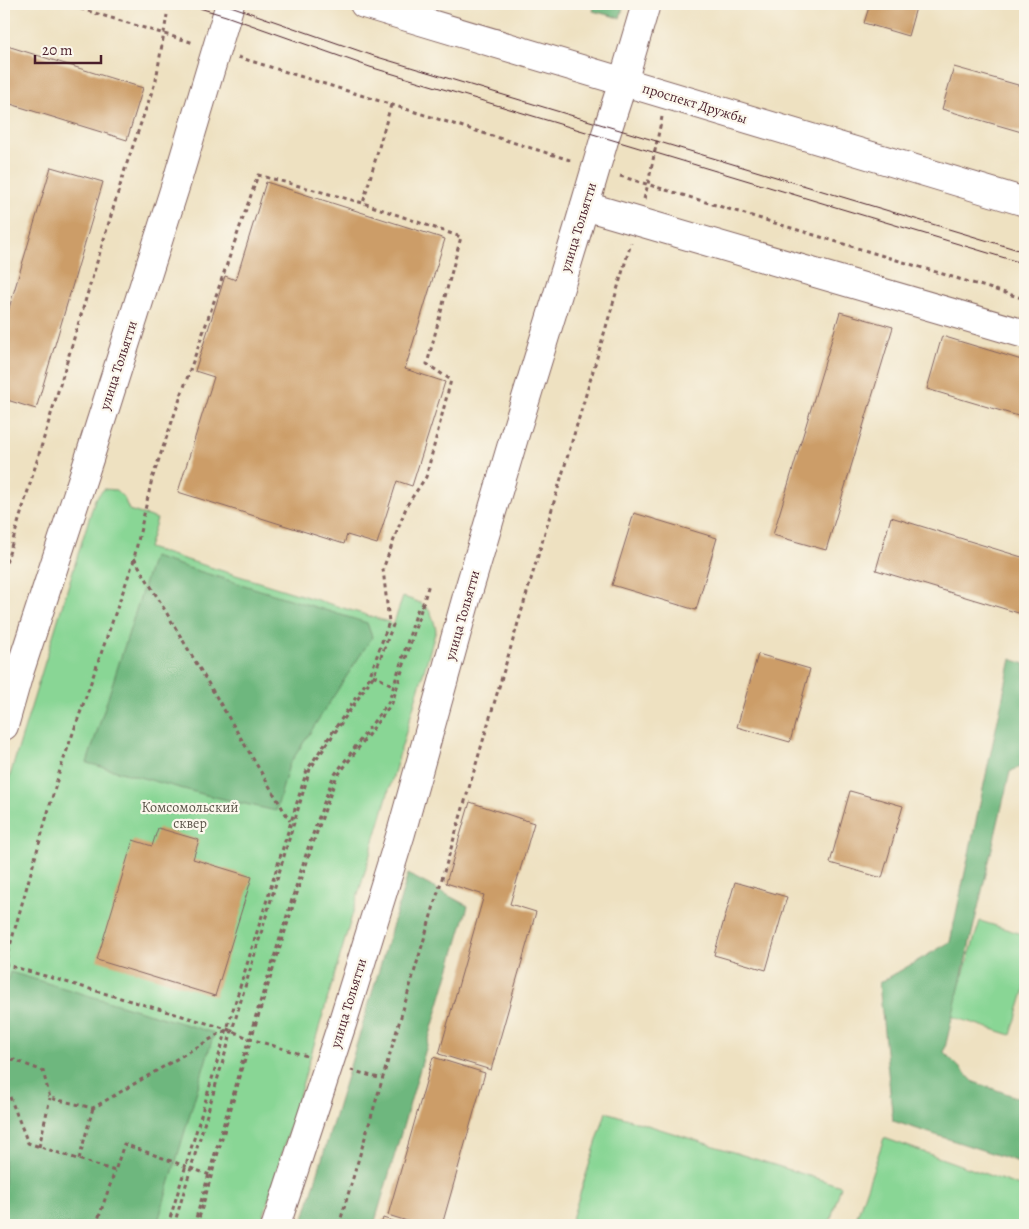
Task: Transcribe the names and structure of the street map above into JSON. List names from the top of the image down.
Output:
{
  "streets": {
    "street": ["проспект Дружбы", "улица Тольятти"]
  },
  "crossings": [
    ["проспект Дружбы", "улица Тольятти"]
  ],
  "parks": ["Комсомольский сквер"],
  "scale_bar": "20 m"
}
